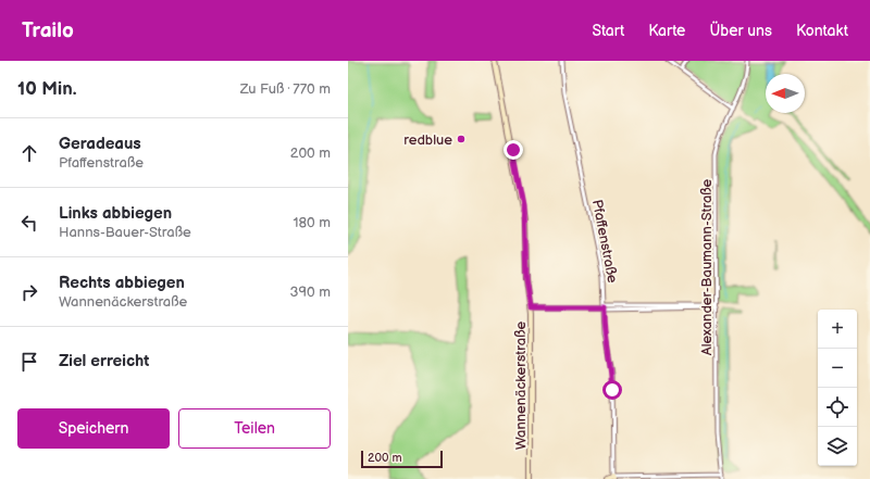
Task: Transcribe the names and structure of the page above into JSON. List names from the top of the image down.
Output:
{
  "streets": {
    "street": ["Pfaffenstraße", "Alexander-Baumann-Straße", "Wannenäckerstraße"]
  },
  "places": ["redblue"],
  "scale_bar": "200 m",
  "north": "left",
  "page": {
    "header": "Trailo",
    "nav": [
      "Start",
      "Karte",
      "Über uns",
      "Kontakt"
    ],
    "heading": ["10 Min.", "Zu Fuß · 770 m"],
    "list": [
      ["Geradeaus", "Pfaffenstraße", "200 m"],
      ["Links abbiegen", "Hanns-Bauer-Straße", "180 m"],
      ["Rechts abbiegen", "Wannenäckerstraße", "390 m"],
      "Ziel erreicht"
    ],
    "map_buttons": ["+", "−"],
    "buttons": ["Speichern", "Teilen"],
    "scale": "200 m"
  }
}
